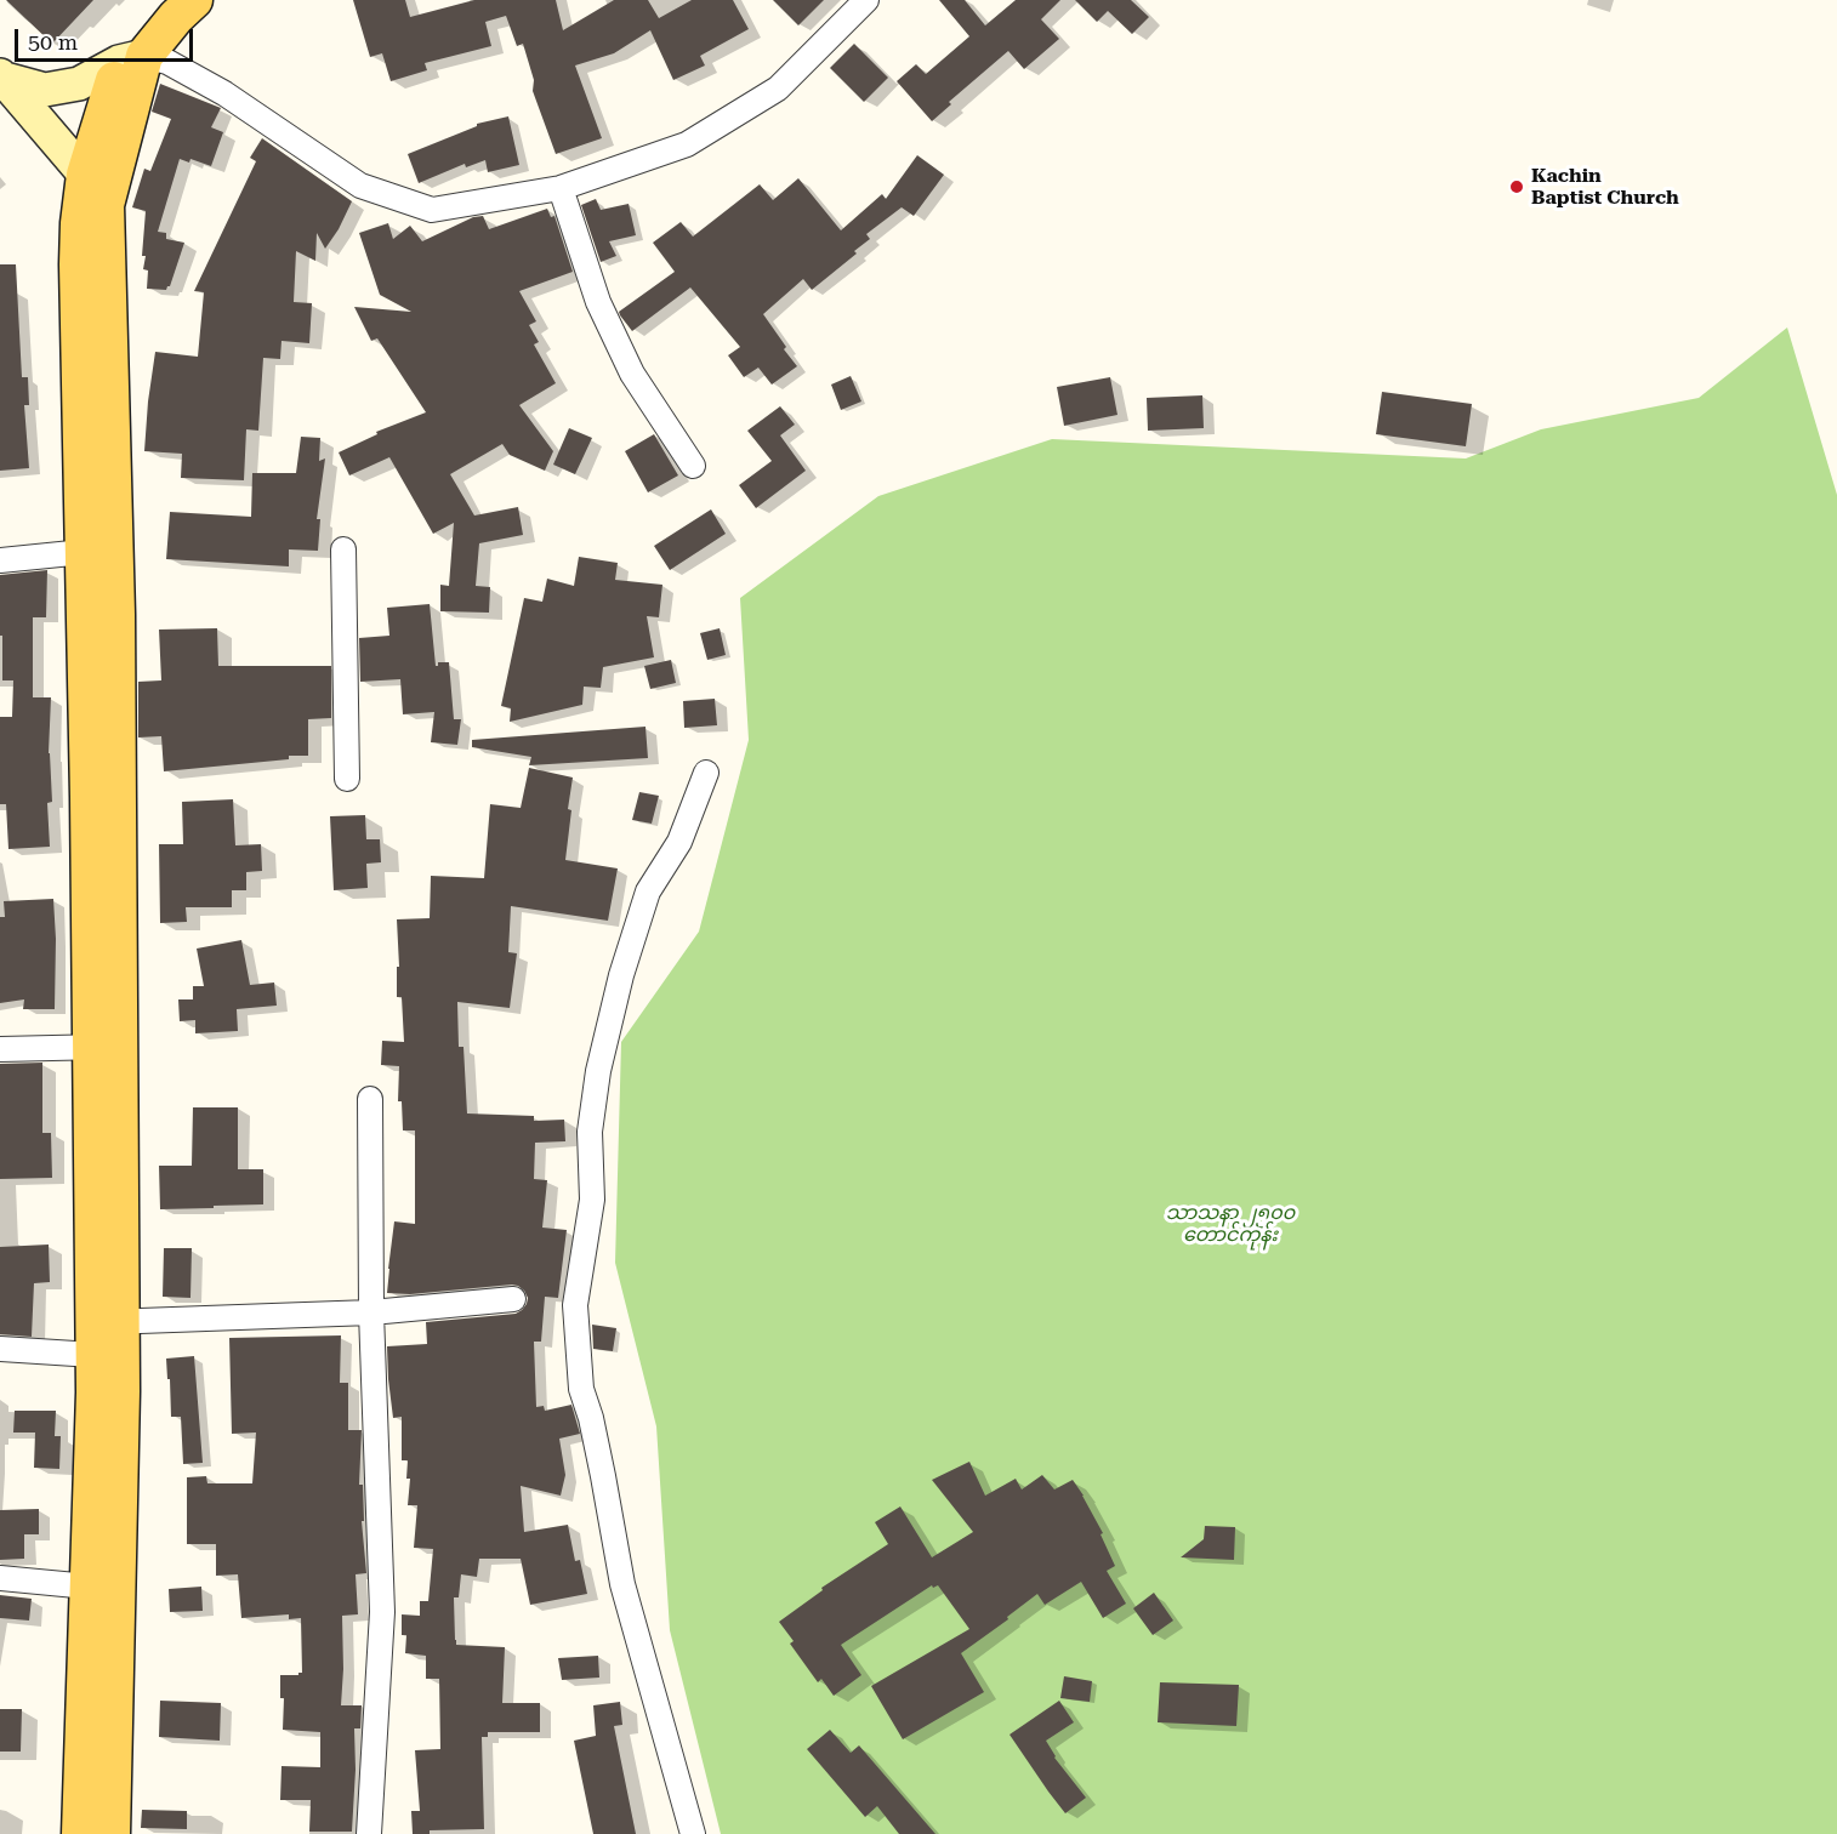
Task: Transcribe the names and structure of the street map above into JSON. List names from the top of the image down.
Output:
{
  "parks": ["သာသနာ ၂၅၀၀ တောင်ကုန်း"],
  "places": ["Kachin Baptist Church"],
  "scale_bar": "50 m"
}
